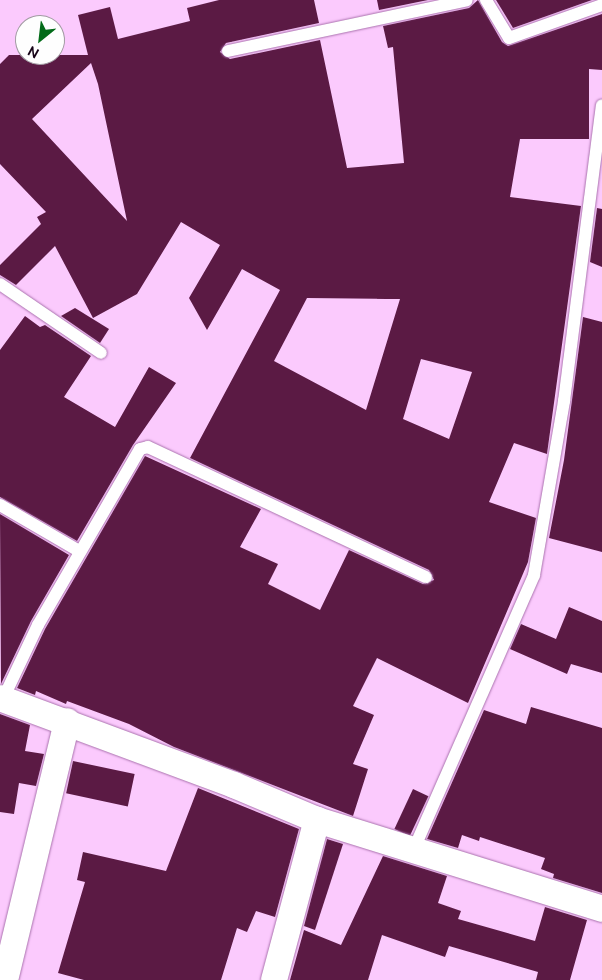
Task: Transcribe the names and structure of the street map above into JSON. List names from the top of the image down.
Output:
{
  "north": "bottom left"
}
